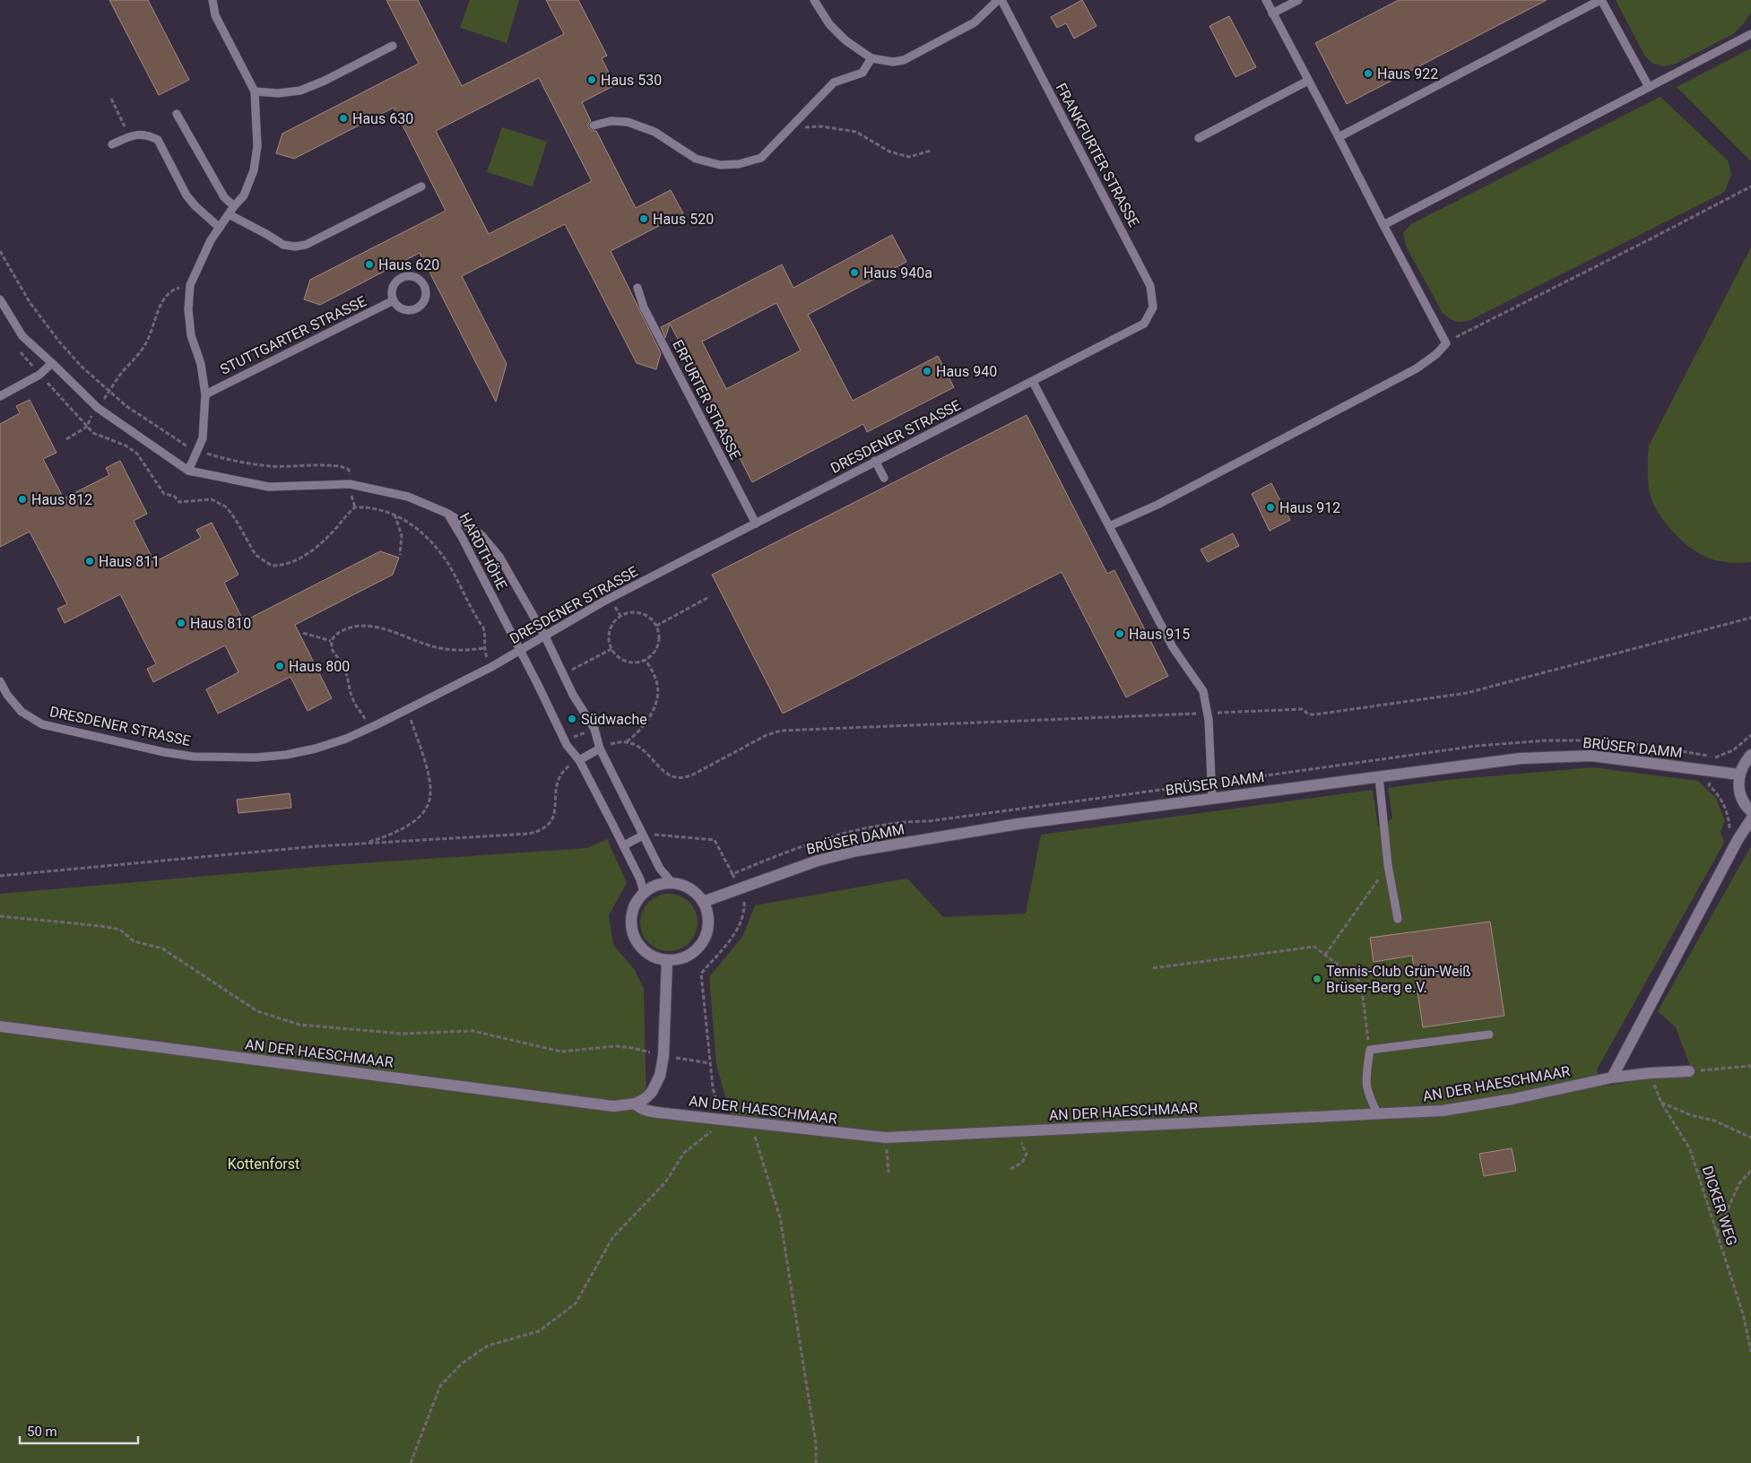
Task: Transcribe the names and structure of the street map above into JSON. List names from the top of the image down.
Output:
{
  "streets": {
    "street": ["BRÜSER DAMM", "AN DER HAESCHMAAR"],
    "lane": [
      "FRANKFURTER STRASSE",
      "STUTTGARTER STRASSE",
      "ERFURTER STRASSE",
      "DRESDENER STRASSE",
      "HARDTHÖHE"
    ],
    "path": ["DICKER WEG"]
  },
  "crossings": [
    ["FRANKFURTER STRASSE", "DRESDENER STRASSE"],
    ["ERFURTER STRASSE", "DRESDENER STRASSE"],
    ["DRESDENER STRASSE", "HARDTHÖHE"],
    ["HARDTHÖHE", "BRÜSER DAMM"],
    ["AN DER HAESCHMAAR", "DICKER WEG"]
  ],
  "parks": ["Kottenforst"],
  "places": [
    "Haus 922",
    "Haus 530",
    "Haus 630",
    "Haus 520",
    "Haus 620",
    "Haus 940a",
    "Haus 940",
    "Haus 812",
    "Haus 912",
    "Haus 811",
    "Haus 810",
    "Haus 915",
    "Haus 800",
    "Südwache",
    "Tennis-Club Grün-Weiß Brüser-Berg e.V."
  ],
  "scale_bar": "50 m"
}
